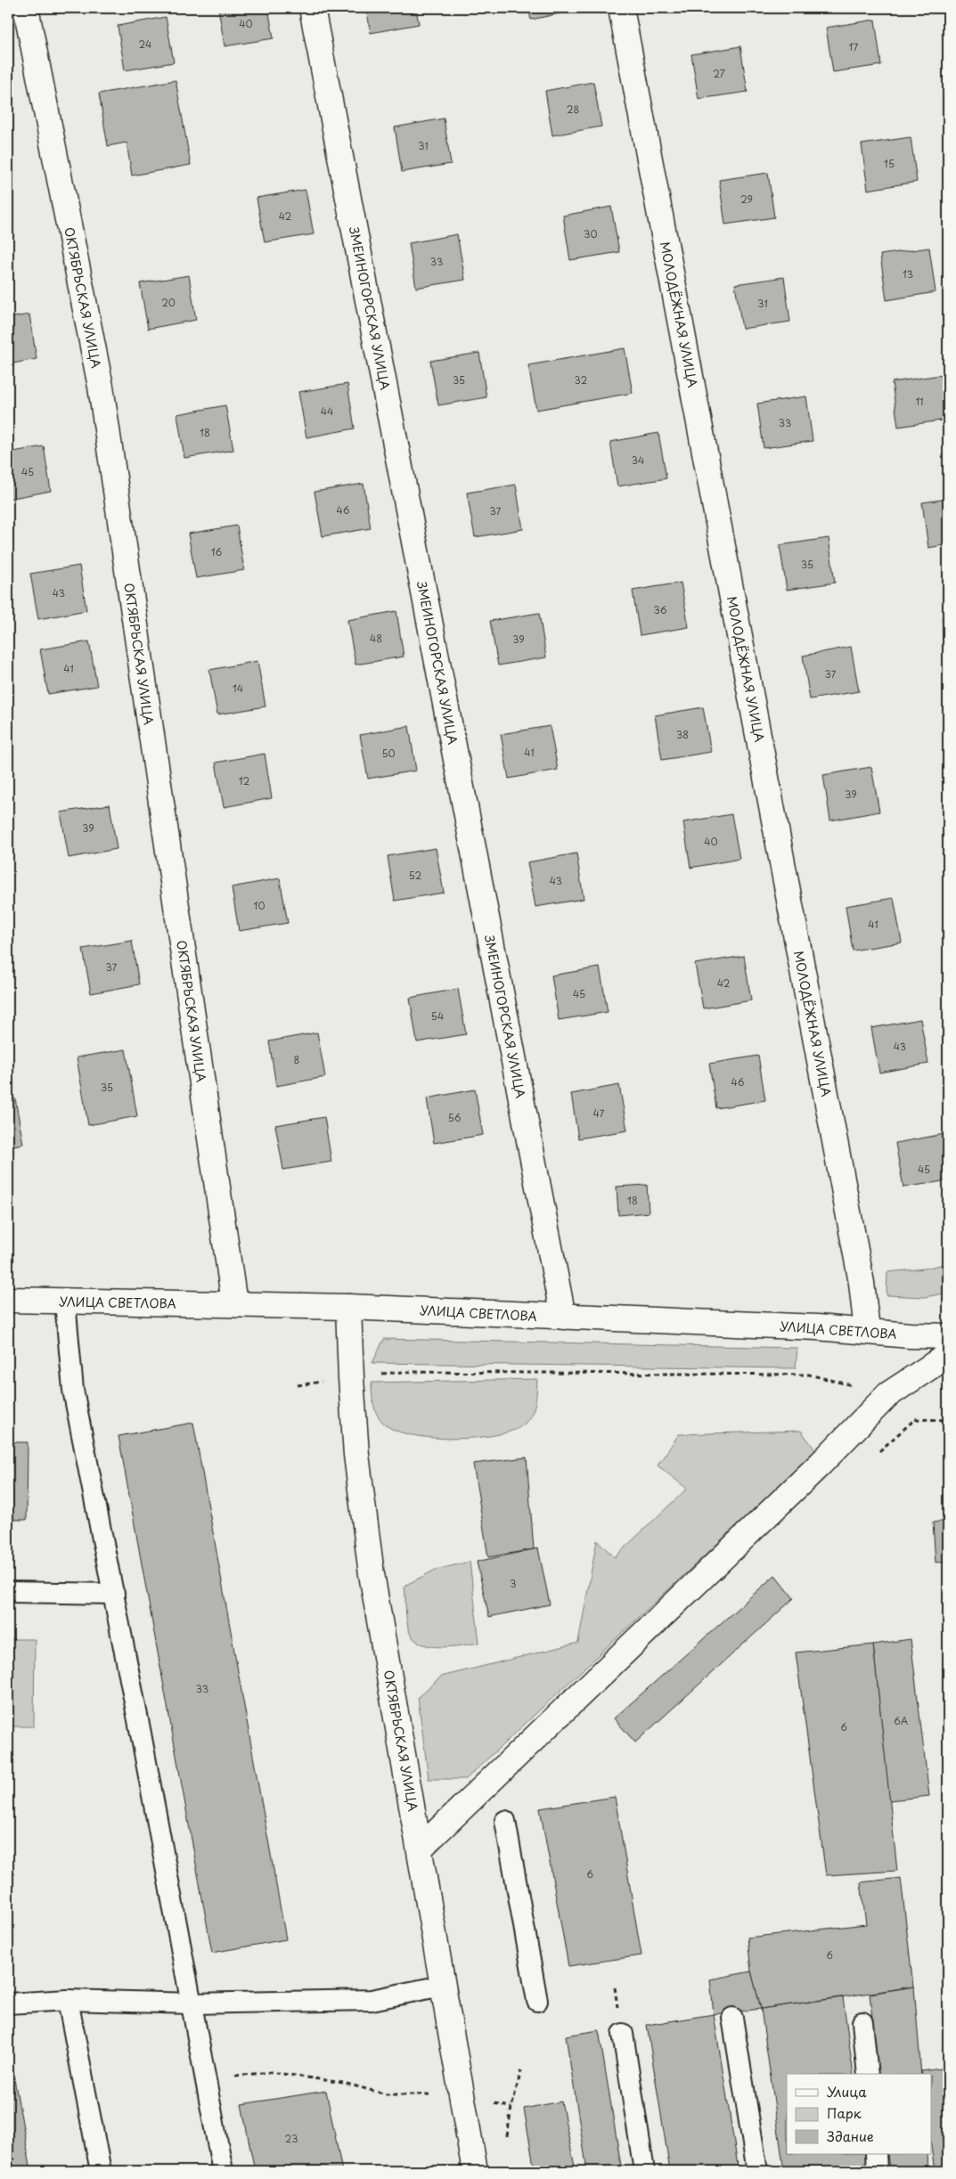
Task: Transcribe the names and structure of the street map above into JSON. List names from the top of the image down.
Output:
{
  "streets": {
    "street": [
      "ОКТЯБРЬСКАЯ УЛИЦА",
      "ЗМЕИНОГОРСКАЯ УЛИЦА",
      "МОЛОДЁЖНАЯ УЛИЦА",
      "УЛИЦА СВЕТЛОВА"
    ]
  },
  "crossings": [
    ["ОКТЯБРЬСКАЯ УЛИЦА", "УЛИЦА СВЕТЛОВА"],
    ["ЗМЕИНОГОРСКАЯ УЛИЦА", "УЛИЦА СВЕТЛОВА"],
    ["МОЛОДЁЖНАЯ УЛИЦА", "УЛИЦА СВЕТЛОВА"]
  ],
  "house_numbers": [
    "40",
    "24",
    "17",
    "27",
    "28",
    "31",
    "15",
    "29",
    "42",
    "30",
    "33",
    "13",
    "20",
    "31",
    "35",
    "32",
    "11",
    "44",
    "33",
    "18",
    "34",
    "45",
    "46",
    "37",
    "16",
    "35",
    "43",
    "36",
    "48",
    "39",
    "41",
    "37",
    "14",
    "38",
    "41",
    "50",
    "12",
    "39",
    "39",
    "40",
    "52",
    "43",
    "10",
    "41",
    "37",
    "42",
    "45",
    "54",
    "43",
    "8",
    "46",
    "35",
    "47",
    "56",
    "45",
    "18",
    "3",
    "33",
    "6А",
    "6",
    "6",
    "6",
    "23"
  ],
  "legend": ["Улица", "Парк", "Здание"]
}
